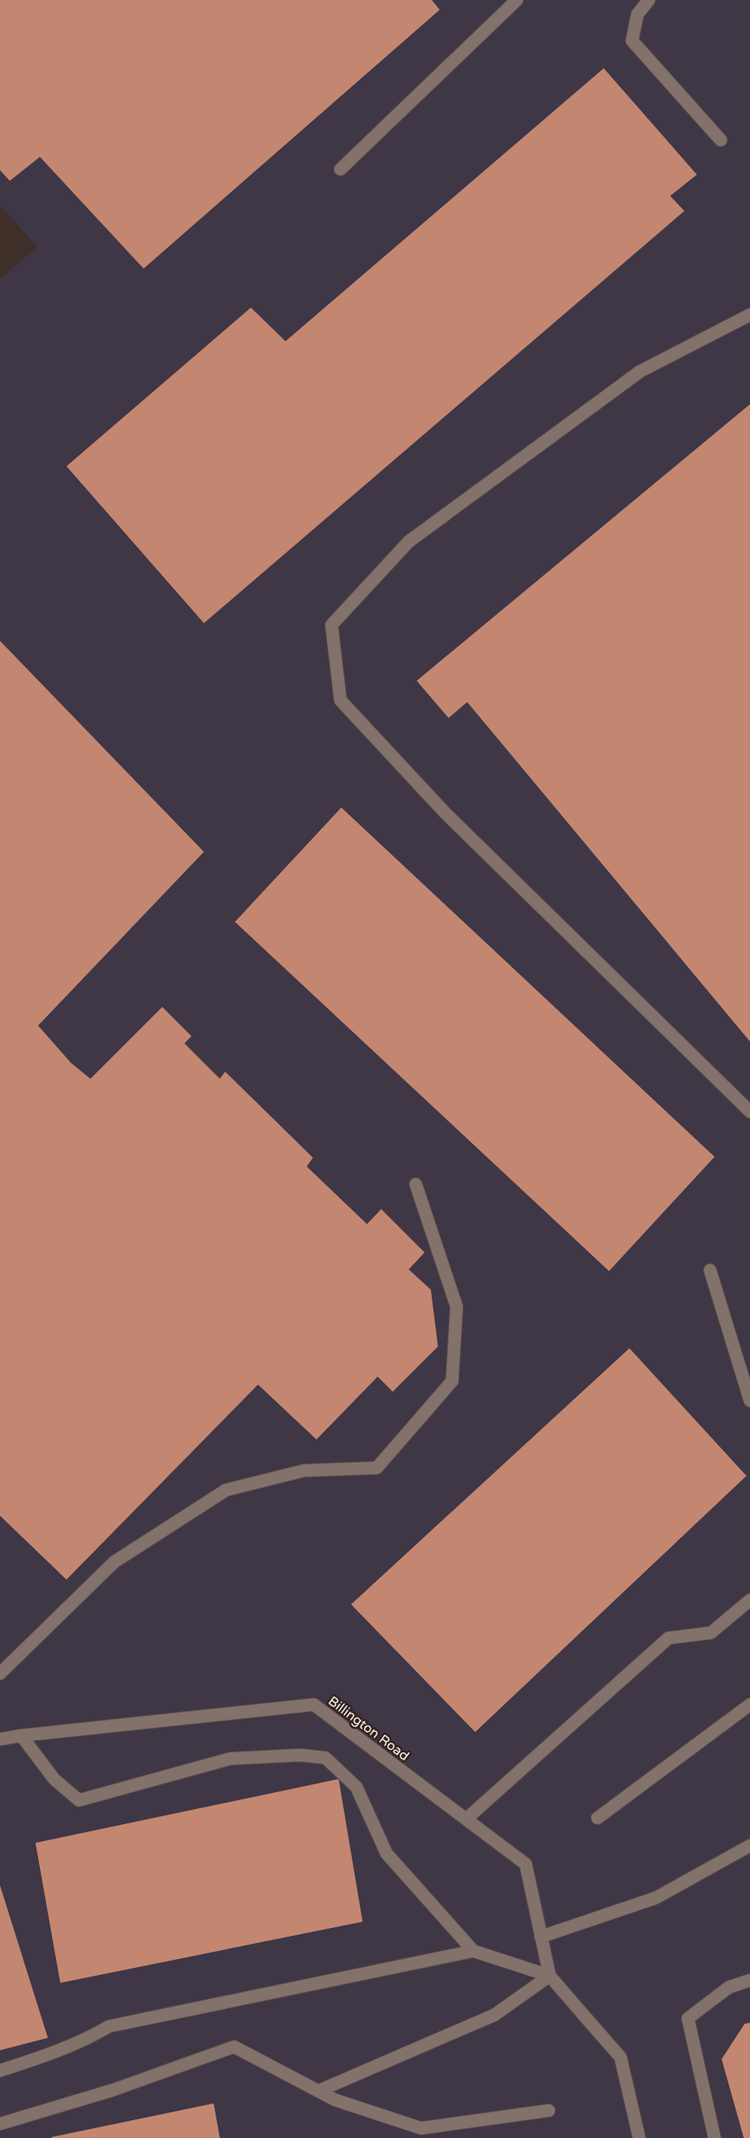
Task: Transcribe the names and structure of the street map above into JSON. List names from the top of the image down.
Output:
{
  "streets": {
    "street": ["Billington Road"]
  }
}
